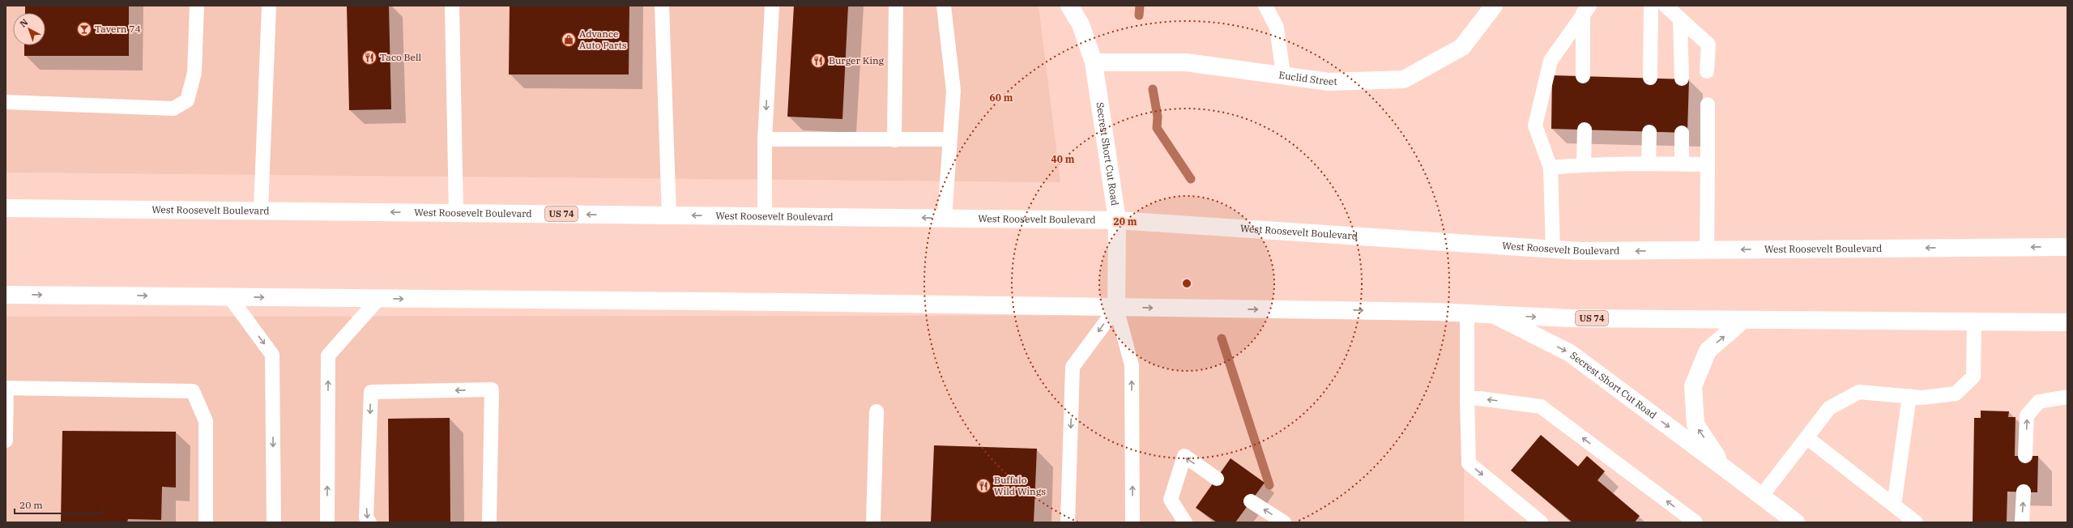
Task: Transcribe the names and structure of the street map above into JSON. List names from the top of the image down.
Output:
{
  "streets": {
    "main road": [
      "Euclid Street",
      "Secrest Short Cut Road",
      "West Roosevelt Boulevard",
      "US 74"
    ]
  },
  "crossings": [
    ["Euclid Street", "Secrest Short Cut Road"],
    ["Secrest Short Cut Road", "West Roosevelt Boulevard"],
    ["Secrest Short Cut Road", "US 74"]
  ],
  "places": {
    "bar": ["Tavern 74"],
    "shop": ["Advance Auto Parts"],
    "restaurant": ["Taco Bell", "Burger King", "Buffalo Wild Wings"]
  },
  "scale_bar": "20 m",
  "north": "top left",
  "rings": ["60 m", "40 m", "20 m"]
}
